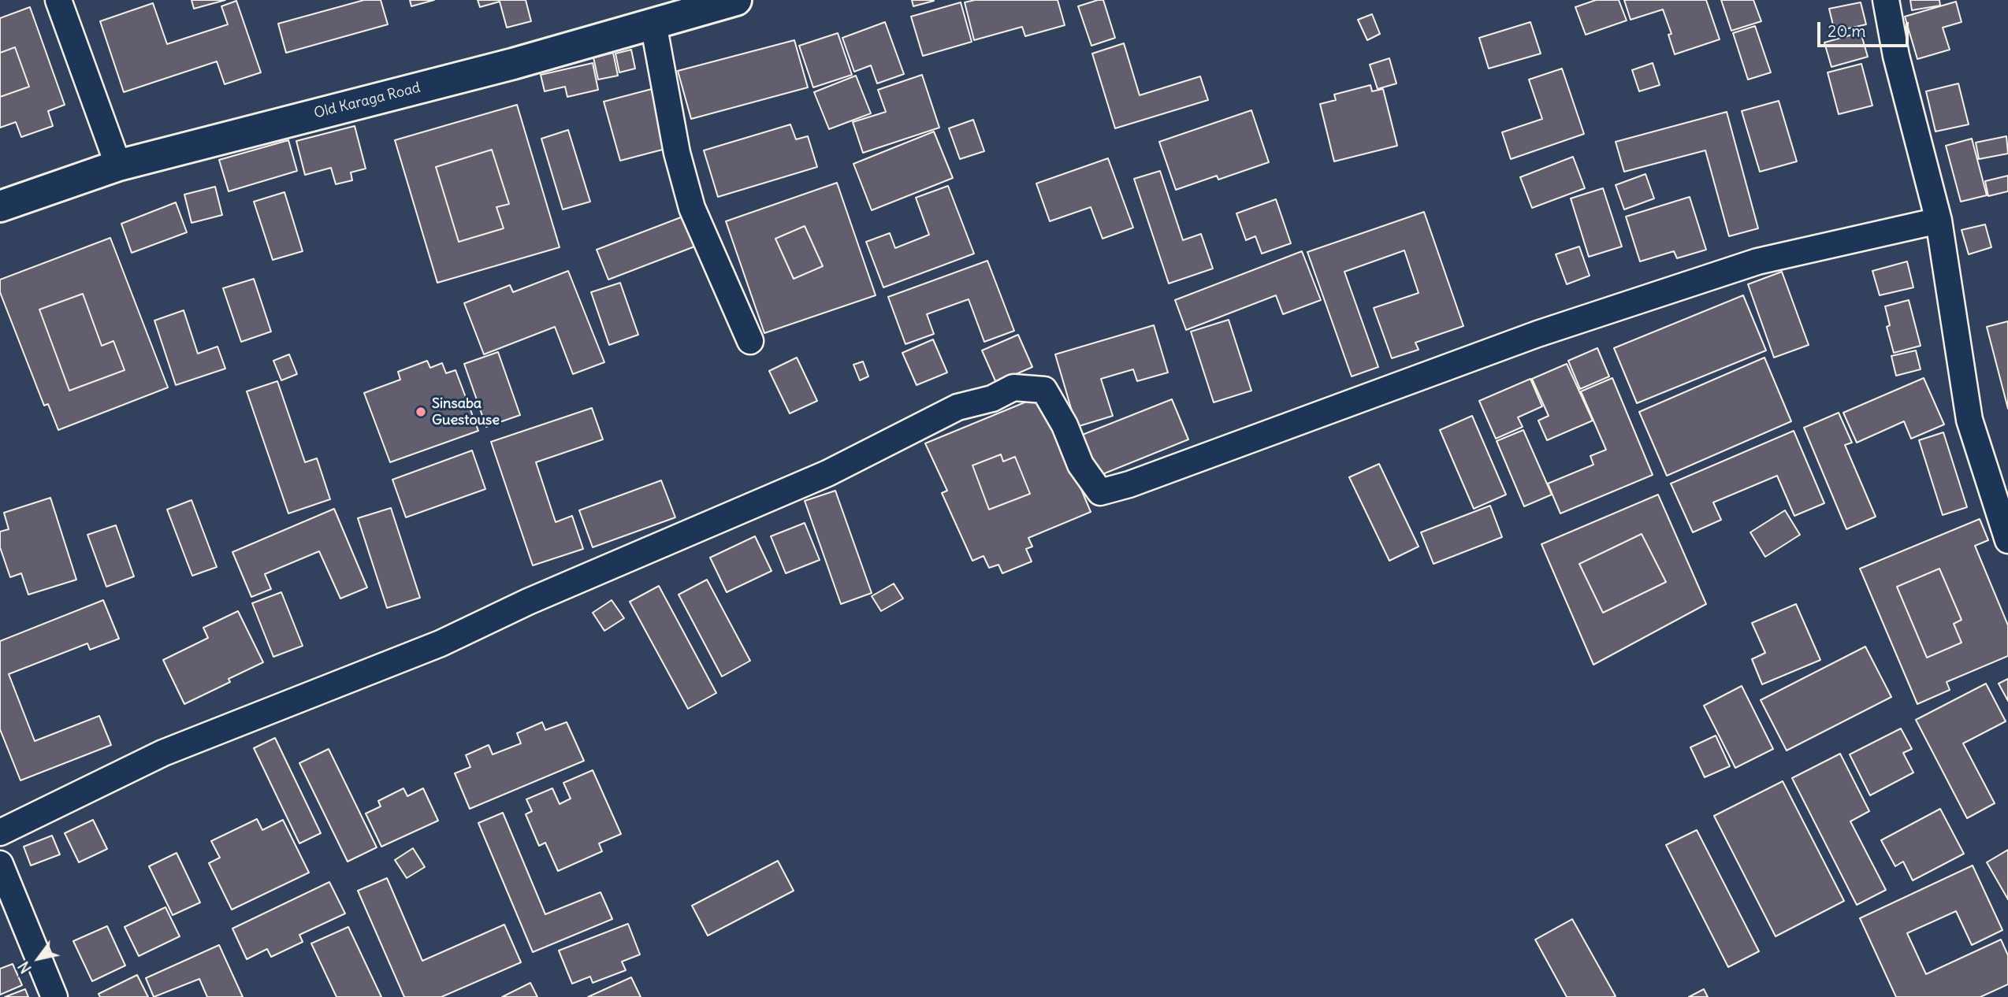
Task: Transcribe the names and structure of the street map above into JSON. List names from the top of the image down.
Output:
{
  "streets": {
    "street": ["Old Karaga Road"]
  },
  "places": ["Sinsaba Guestouse"],
  "scale_bar": "20 m",
  "north": "bottom left"
}
